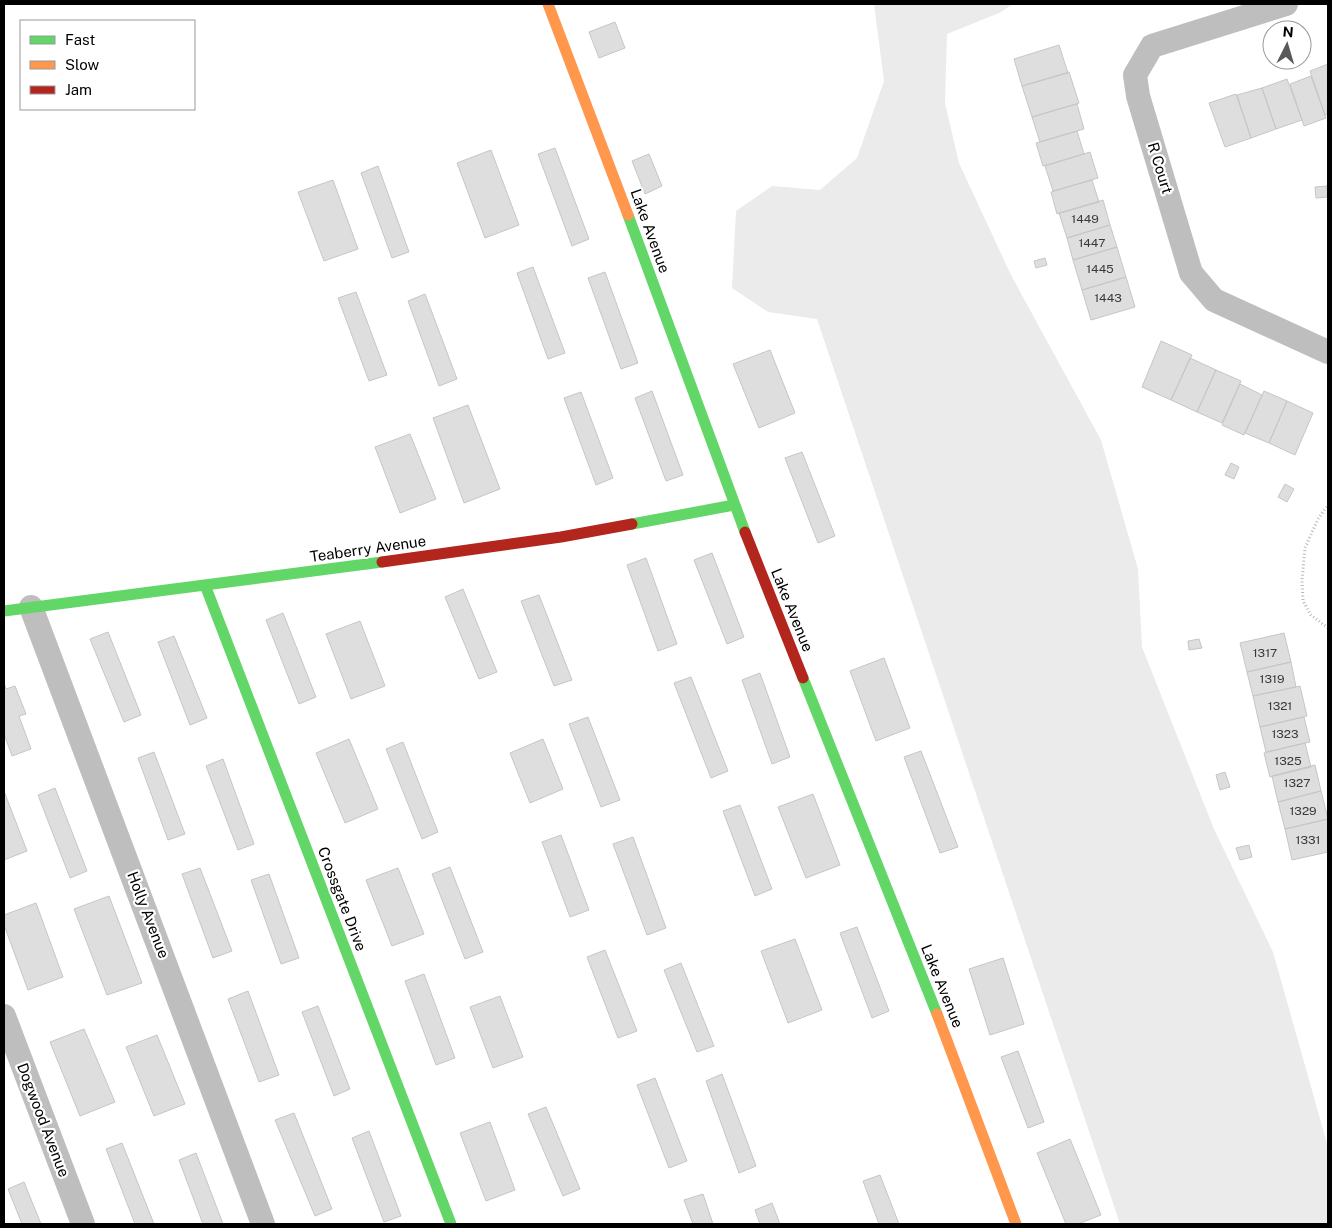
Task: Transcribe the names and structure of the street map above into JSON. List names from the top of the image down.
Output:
{
  "streets": {
    "street": [
      "R Court",
      "Lake Avenue",
      "Teaberry Avenue",
      "Crossgate Drive",
      "Holly Avenue",
      "Dogwood Avenue"
    ]
  },
  "crossings": [
    ["Lake Avenue", "Teaberry Avenue"],
    ["Teaberry Avenue", "Crossgate Drive"],
    ["Teaberry Avenue", "Holly Avenue"]
  ],
  "house_numbers": [
    "1449",
    "1447",
    "1445",
    "1443",
    "1317",
    "1319",
    "1321",
    "1323",
    "1325",
    "1327",
    "1329",
    "1331"
  ],
  "legend": ["Fast", "Slow", "Jam"],
  "north": "top"
}
